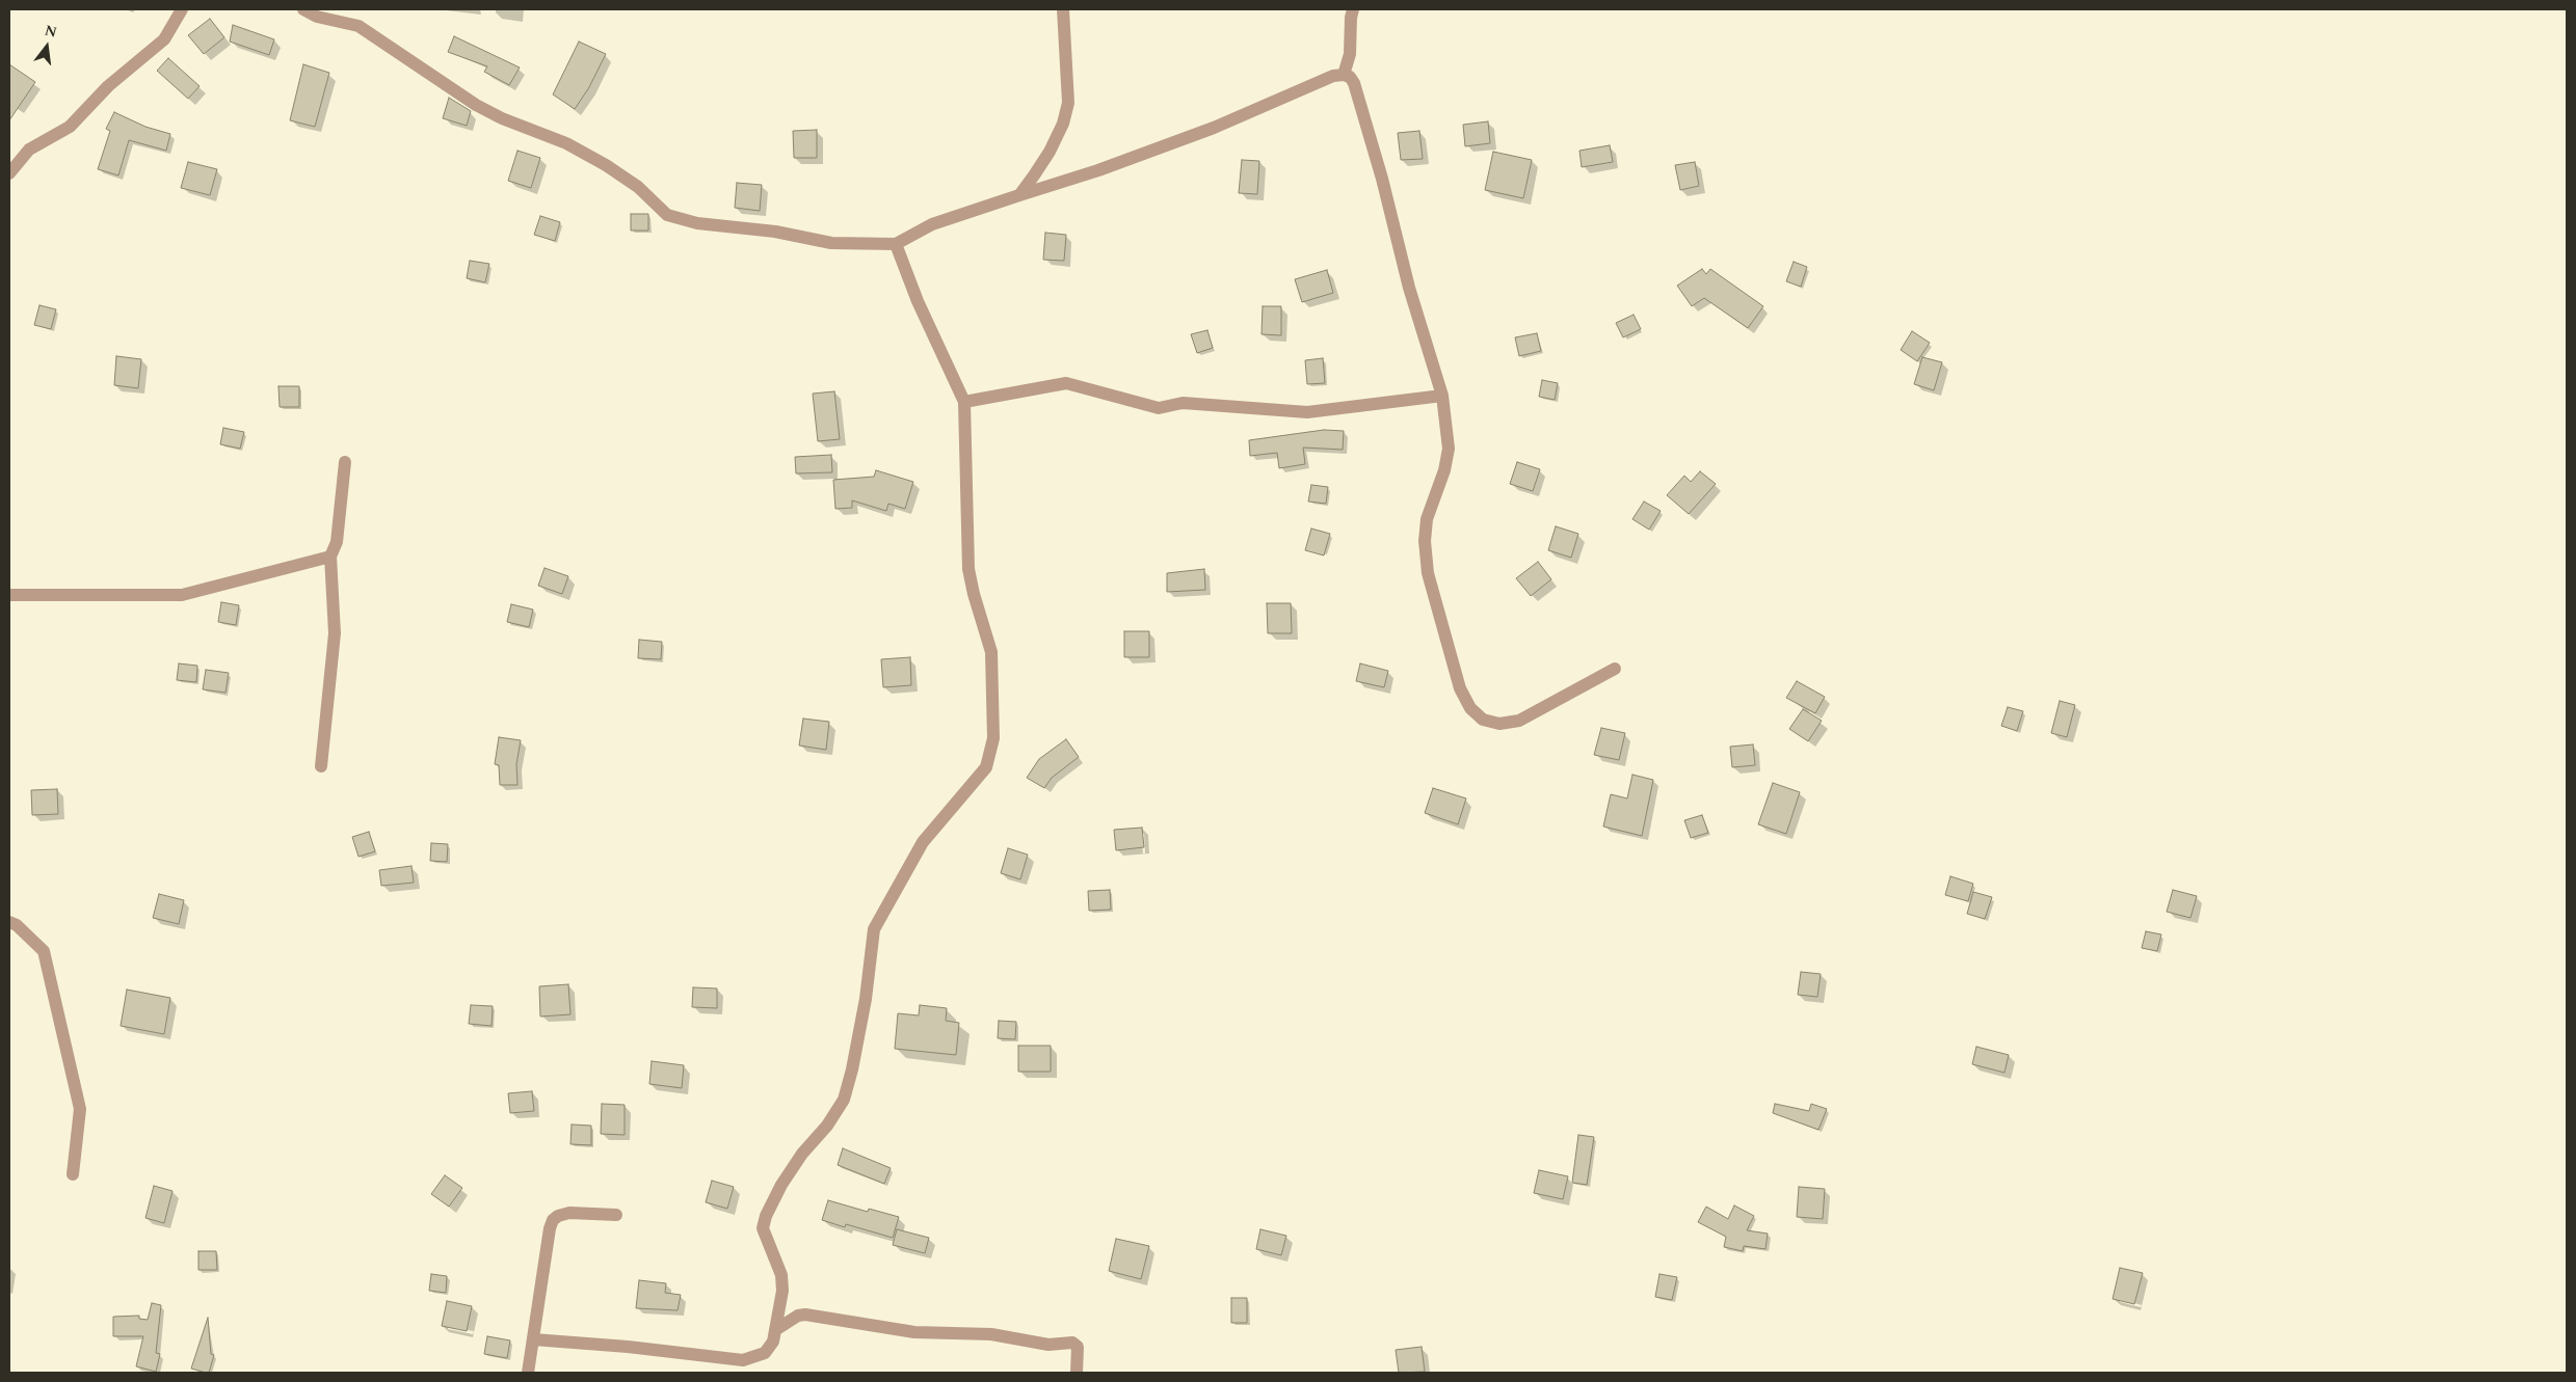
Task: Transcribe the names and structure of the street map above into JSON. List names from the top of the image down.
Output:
{
  "north": "top"
}
